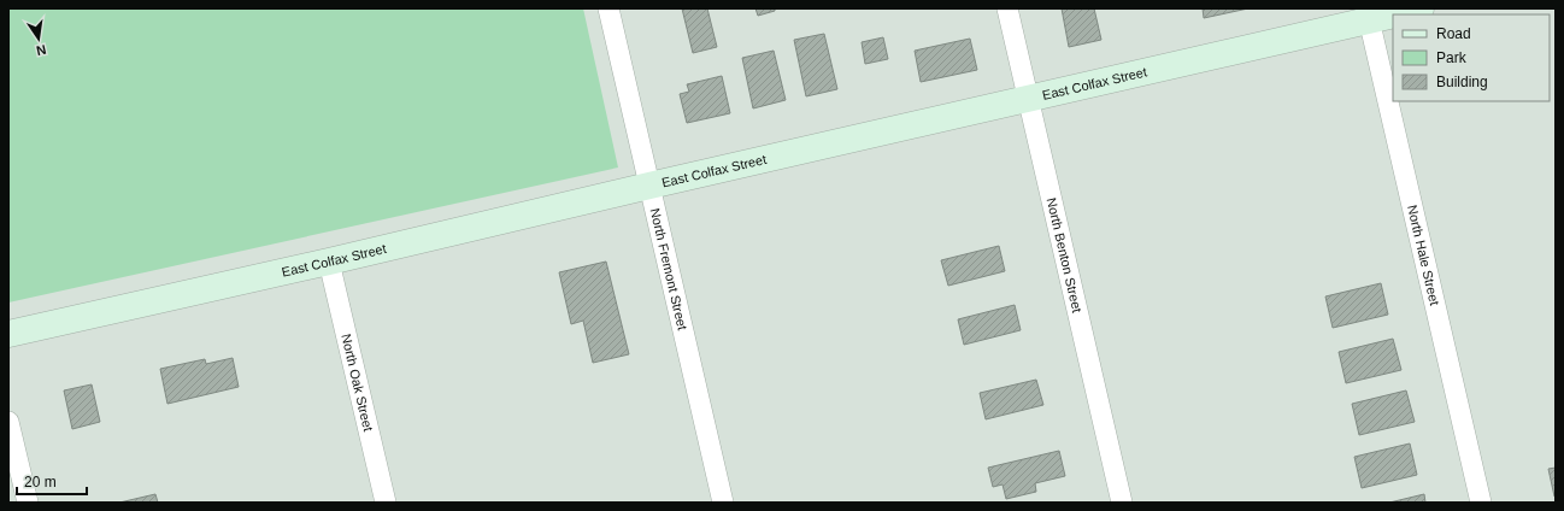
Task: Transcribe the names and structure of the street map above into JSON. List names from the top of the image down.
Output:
{
  "streets": {
    "street": [
      "East Colfax Street",
      "North Benton Street",
      "North Hale Street",
      "North Fremont Street",
      "North Oak Street"
    ]
  },
  "crossings": [
    ["East Colfax Street", "North Benton Street"],
    ["East Colfax Street", "North Hale Street"],
    ["East Colfax Street", "North Fremont Street"],
    ["East Colfax Street", "North Oak Street"]
  ],
  "legend": ["Road", "Park", "Building"],
  "scale_bar": "20 m",
  "north": "bottom"
}
